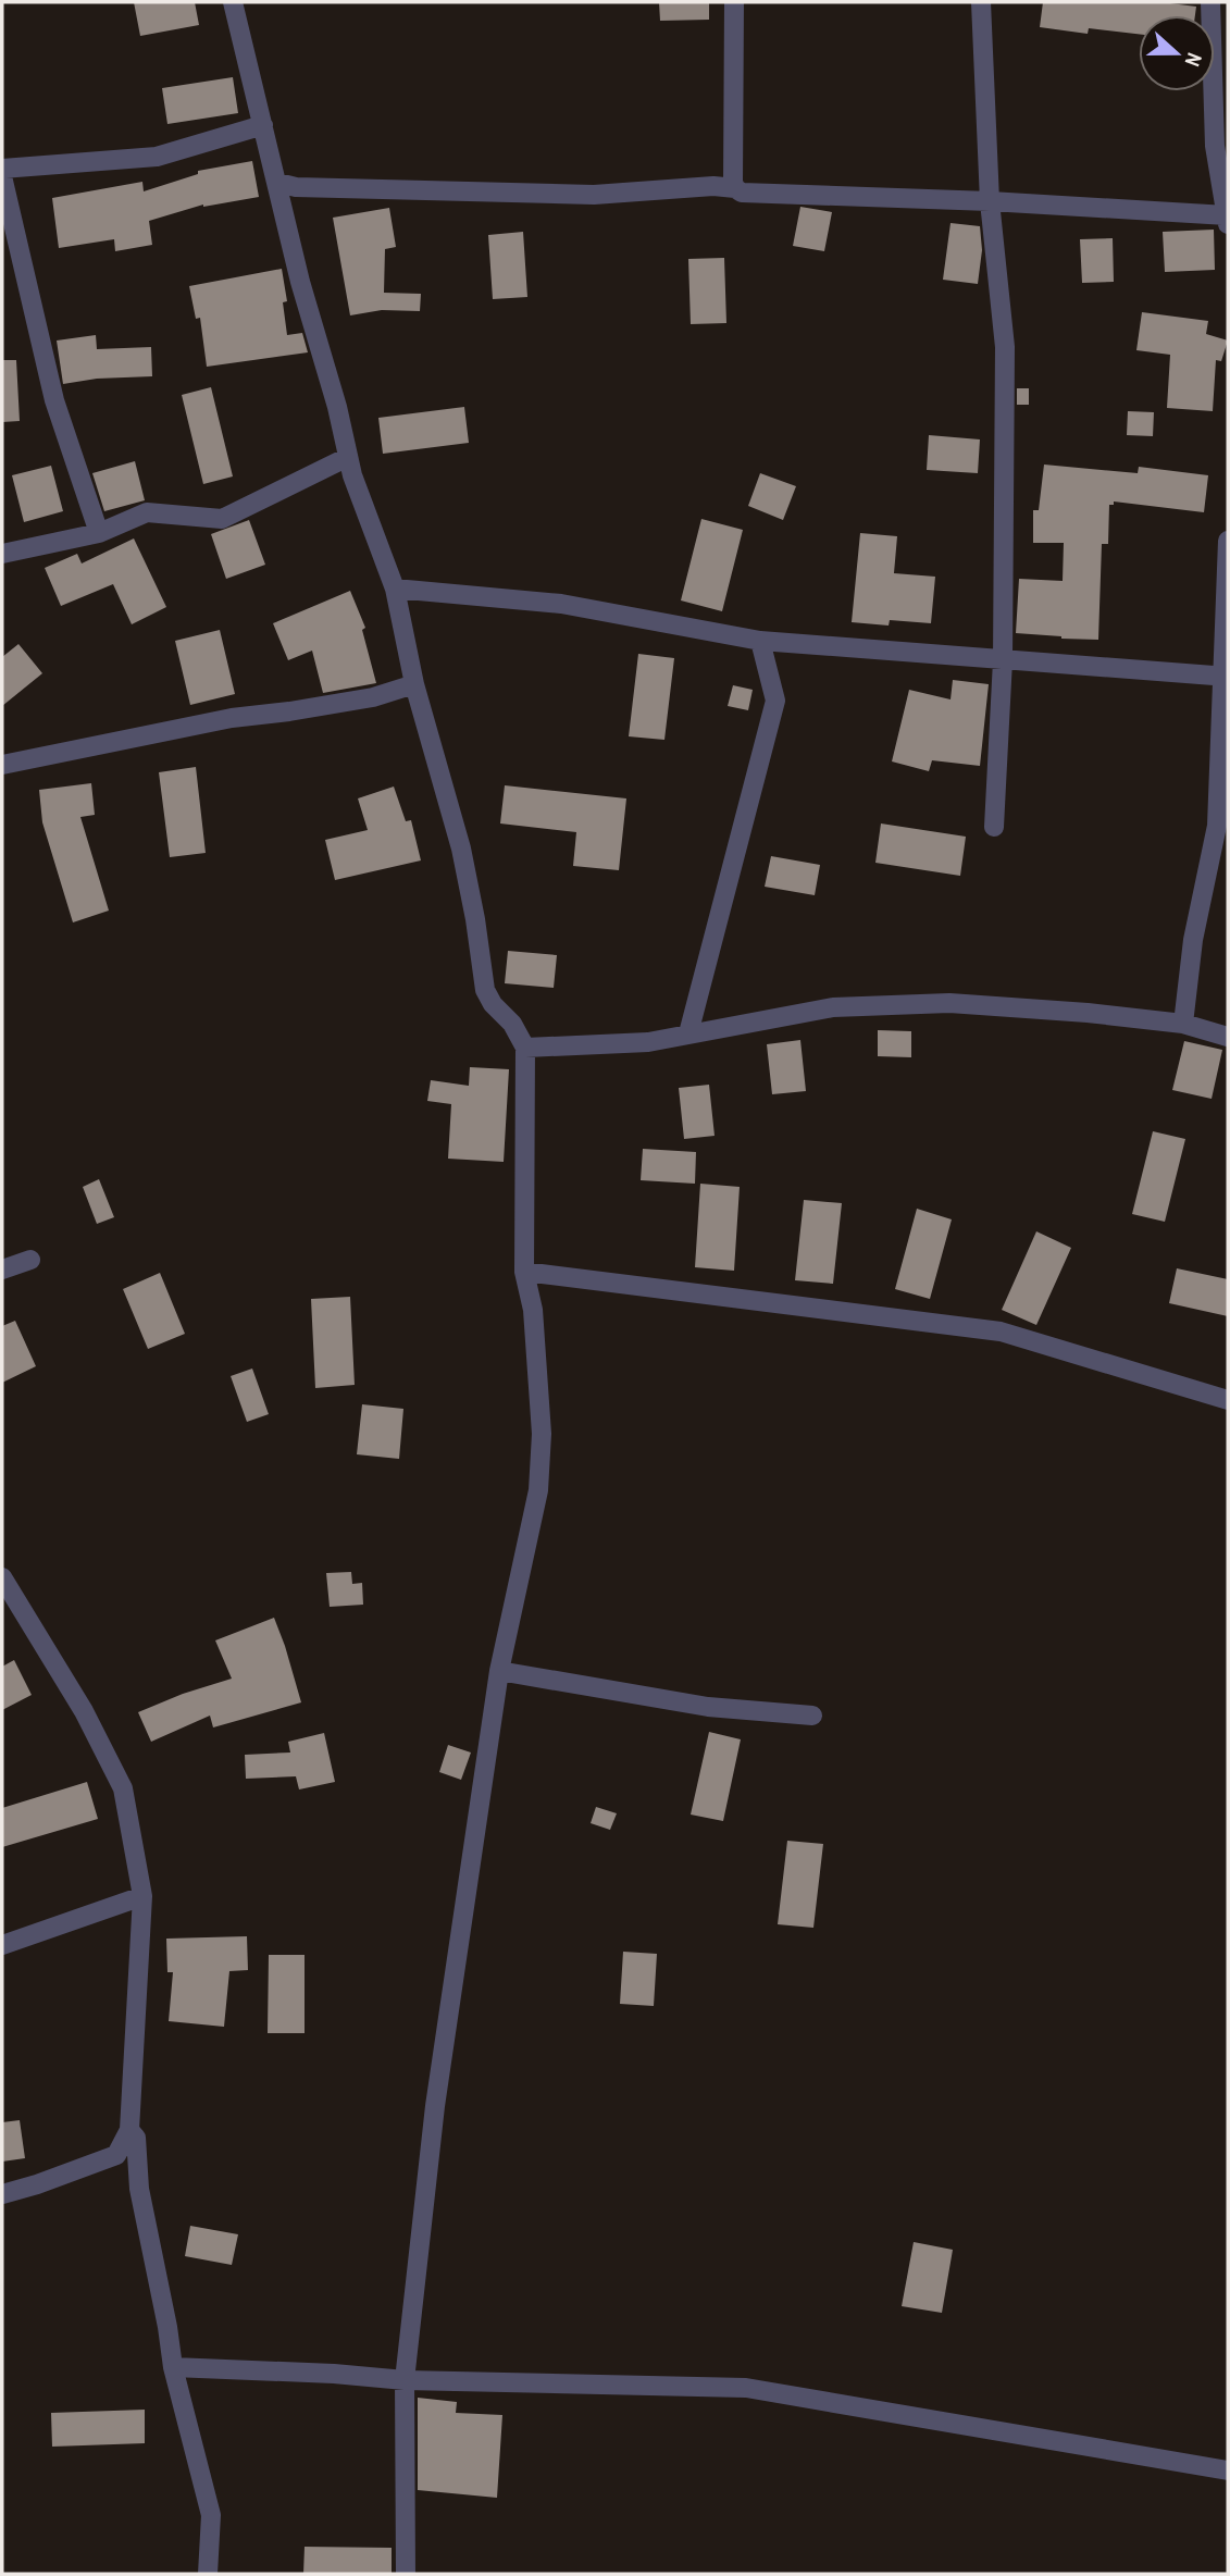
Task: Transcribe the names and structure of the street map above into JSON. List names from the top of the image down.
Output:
{
  "north": "right"
}
